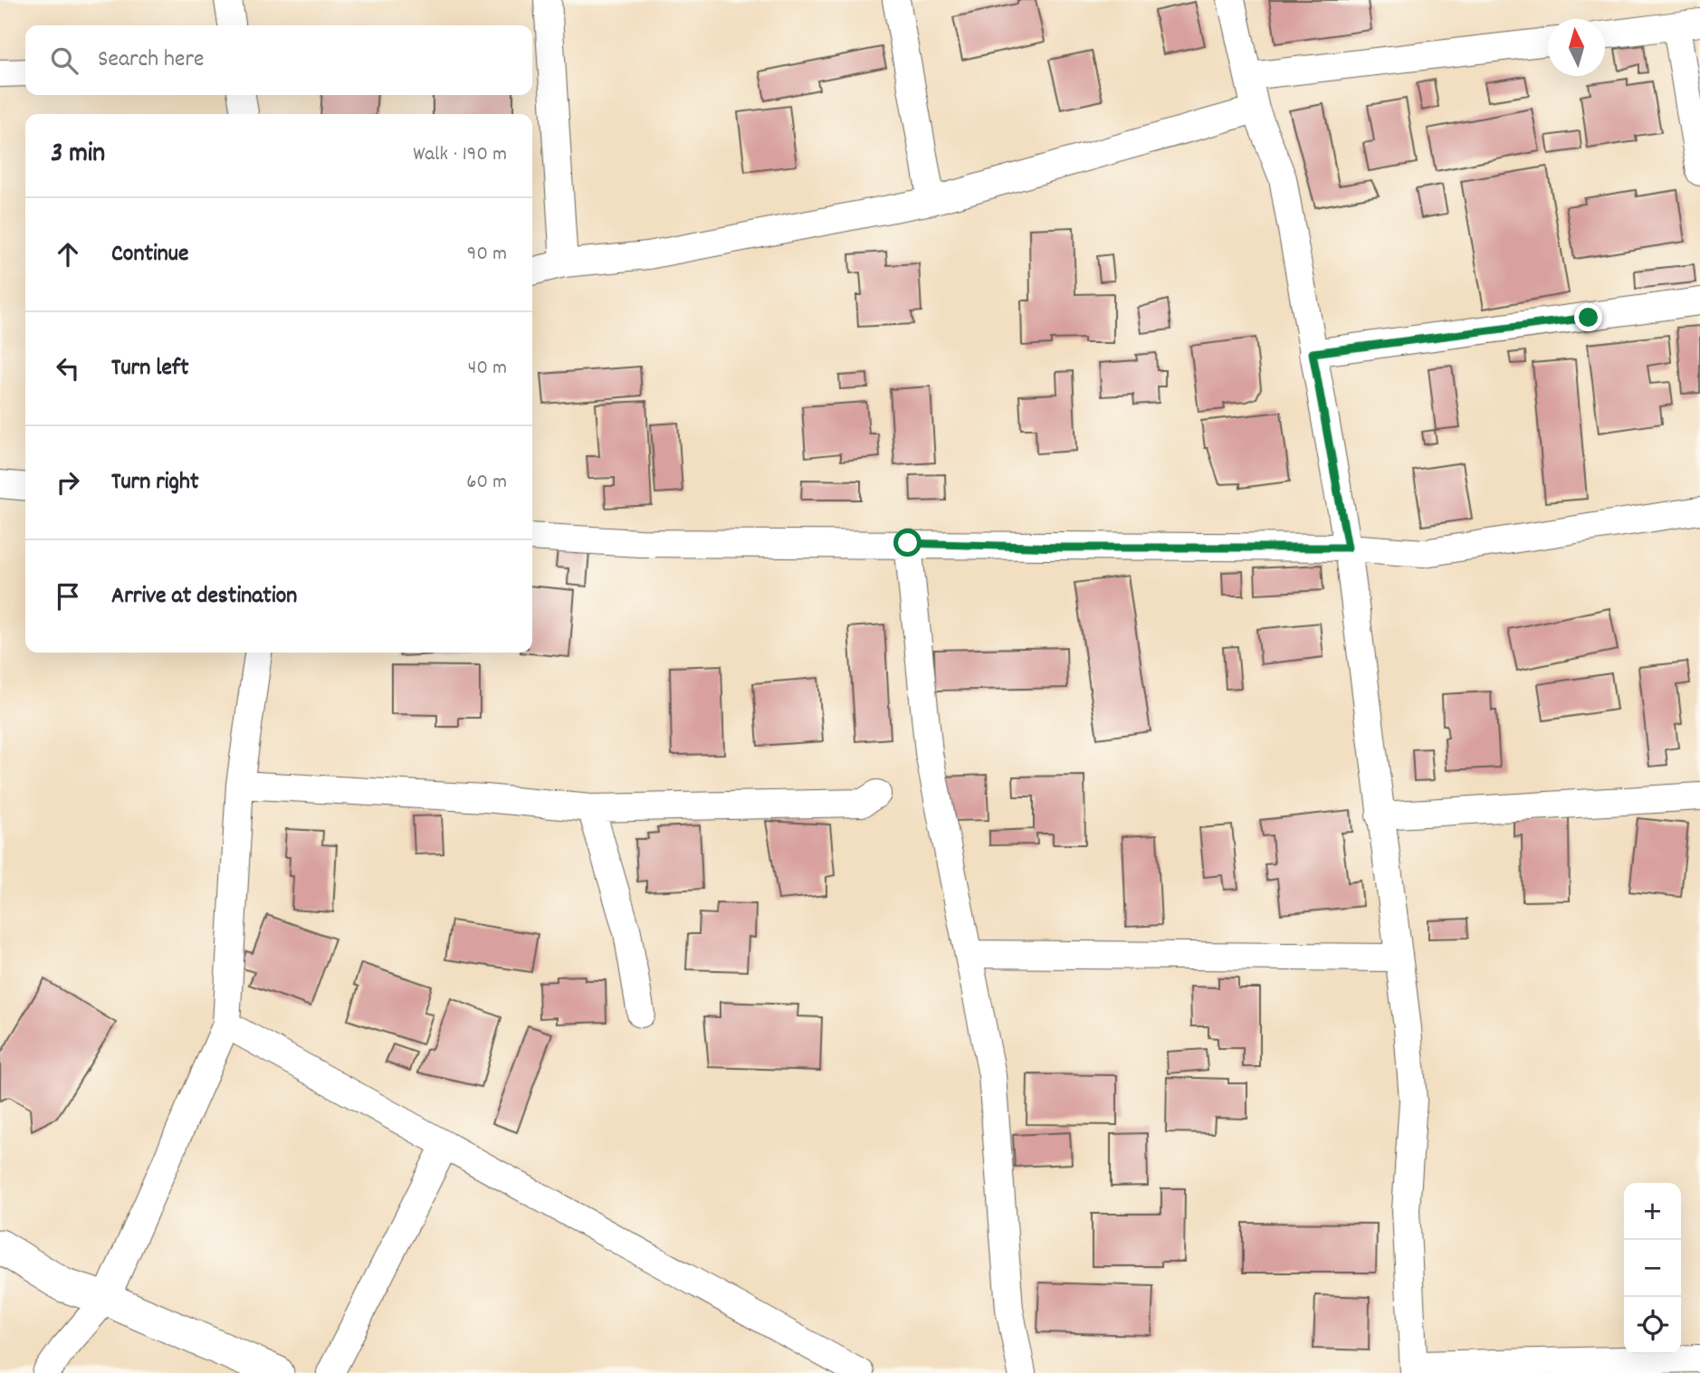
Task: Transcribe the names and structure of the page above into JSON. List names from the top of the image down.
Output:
{
  "north": "top",
  "page": {
    "search": "Search here",
    "heading": ["3 min", "Walk · 190 m"],
    "list": [
      ["Continue", "90 m"],
      ["Turn left", "40 m"],
      ["Turn right", "60 m"],
      "Arrive at destination"
    ],
    "map_buttons": ["+", "−"]
  }
}
